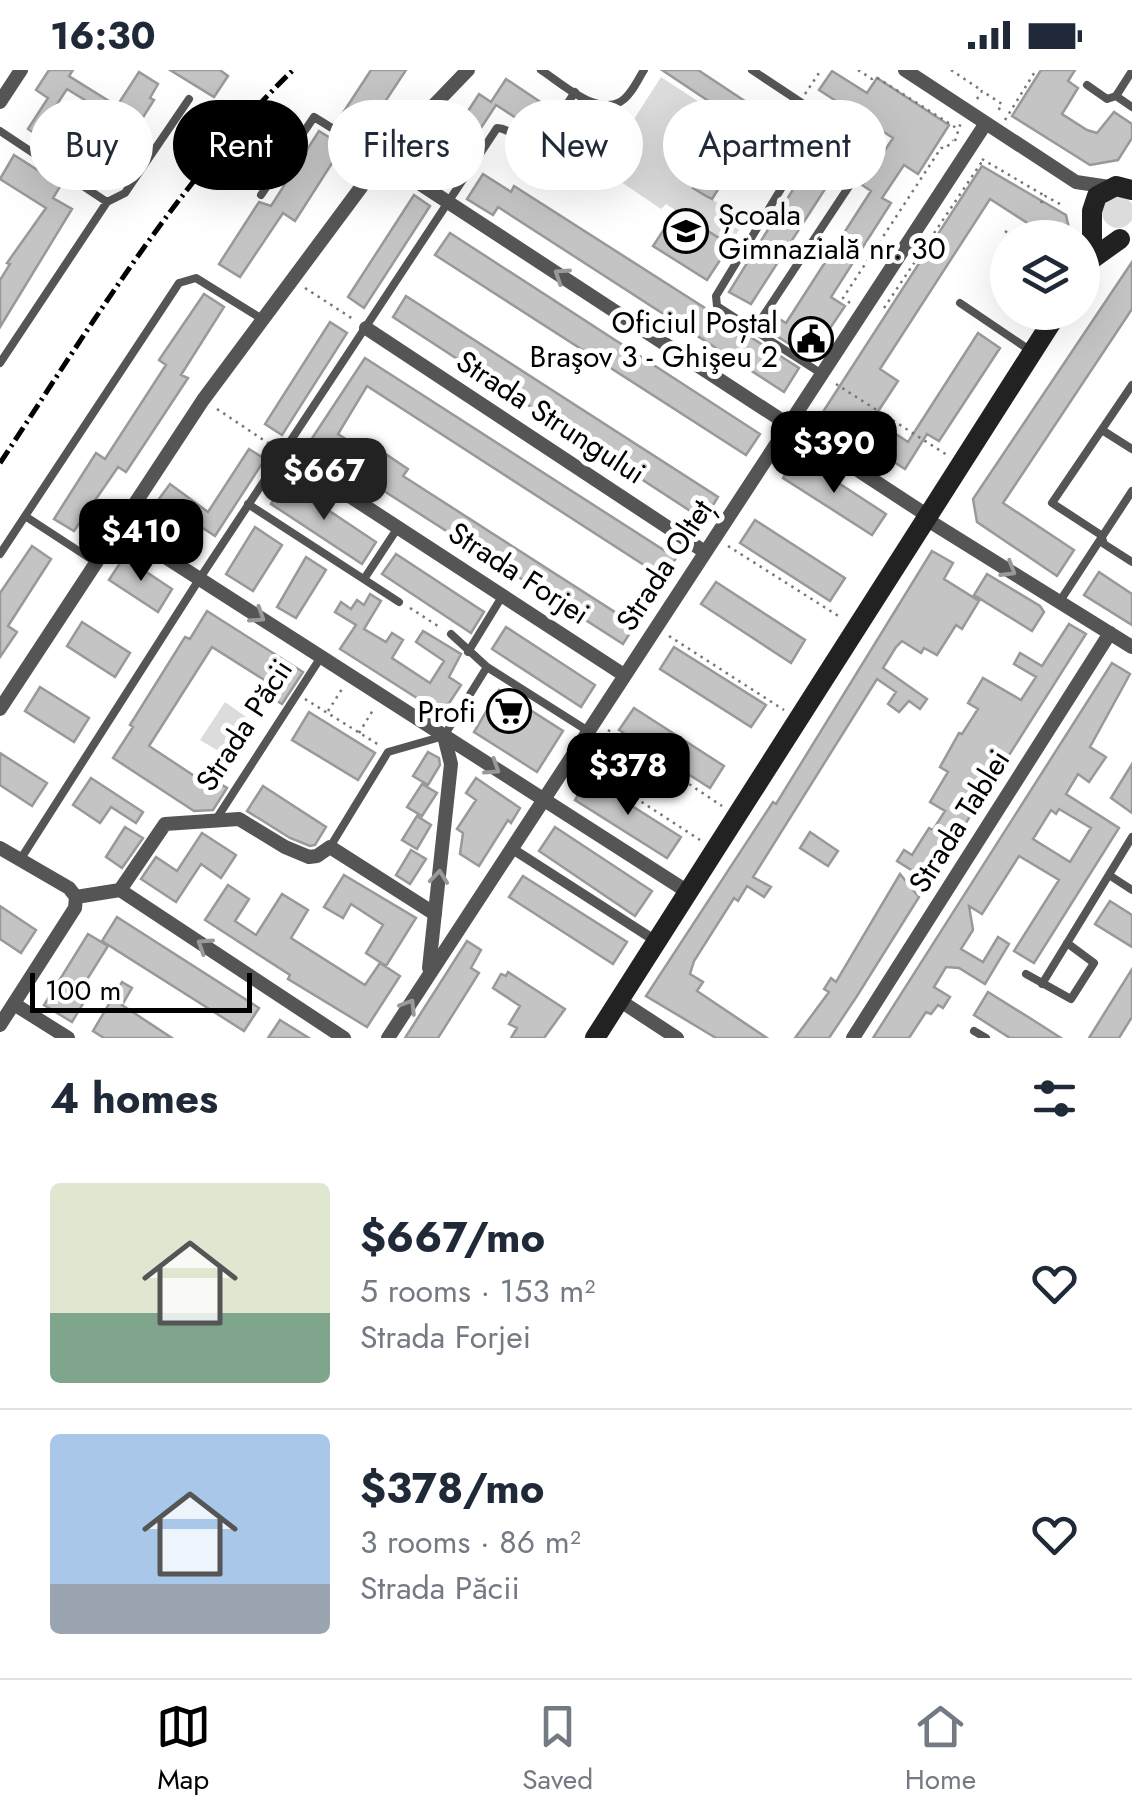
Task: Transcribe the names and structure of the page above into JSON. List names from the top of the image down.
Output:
{
  "streets": {
    "street": [
      "Strada Strungului",
      "Strada Olteț",
      "Strada Forjei",
      "Strada Păcii",
      "Strada Tablei"
    ]
  },
  "crossings": [
    ["Strada Strungului", "Strada Olteț"],
    ["Strada Olteț", "Strada Forjei"],
    ["Strada Olteț", "Strada Păcii"]
  ],
  "places": {
    "school or university": ["Școala Gimnazială nr. 30"],
    "public building": ["Oficiul Poștal Braşov 3 - Ghişeu 2"],
    "supermarket": ["Profi"]
  },
  "scale_bar": "100 m",
  "page": {
    "status": "16:30",
    "chip": [
      "Buy",
      "Rent",
      "Filters",
      "New",
      "Apartment"
    ],
    "price": [
      "$390",
      "$667",
      "$410",
      "$378"
    ],
    "scale": "100 m",
    "heading": "4 homes",
    "list": [
      {
        "name": "$667/mo",
        "note": "5 rooms · 153 m² · Strada Forjei"
      },
      {
        "name": "$378/mo",
        "note": "3 rooms · 86 m² · Strada Păcii"
      }
    ],
    "tabs": ["Map", "Saved", "Home"]
  }
}
